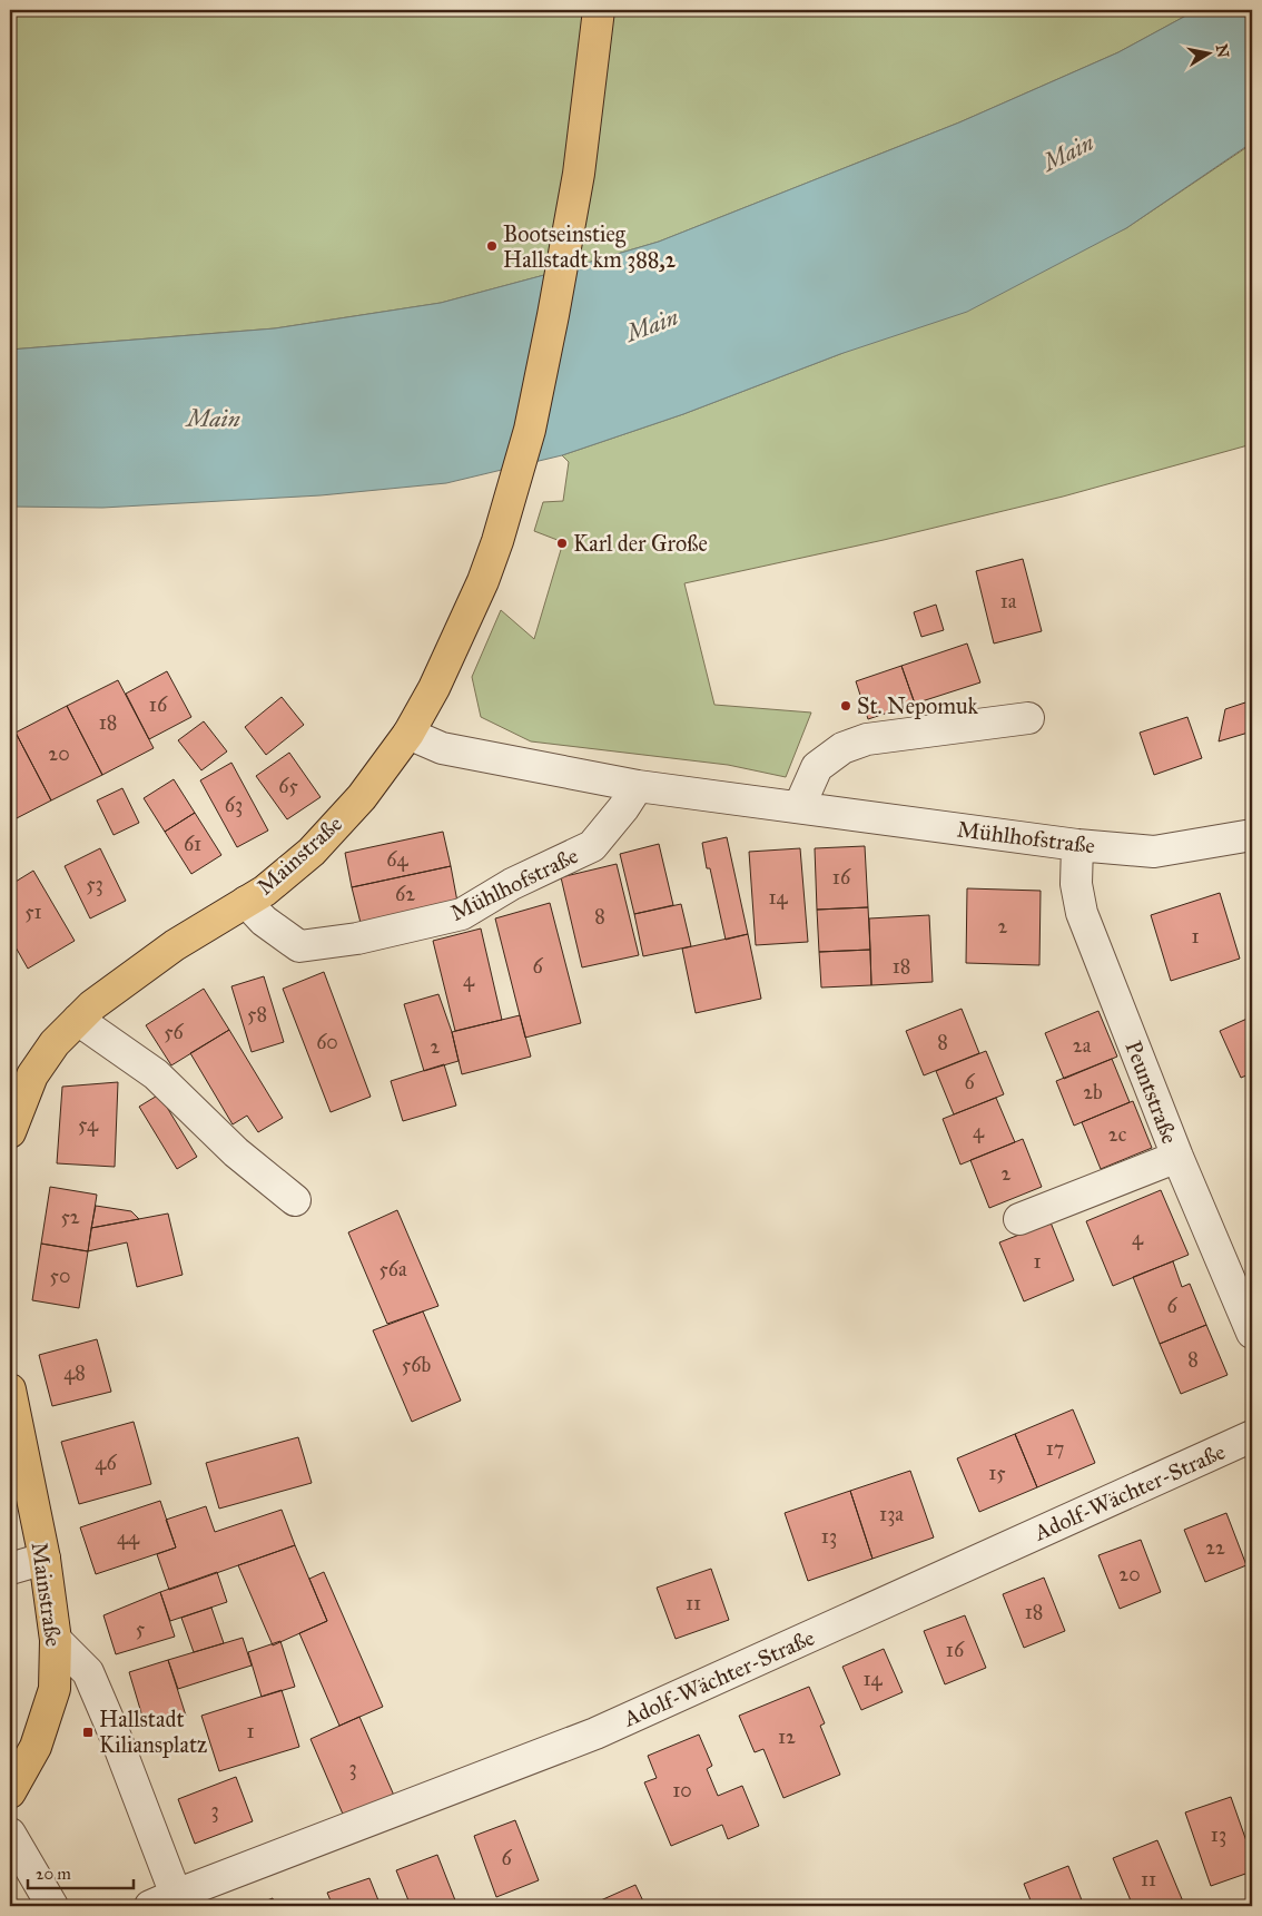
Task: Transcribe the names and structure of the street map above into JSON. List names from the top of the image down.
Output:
{
  "streets": {
    "main road": ["Mainstraße"],
    "street": ["Mühlhofstraße", "Peuntstraße", "Adolf-Wächter-Straße"]
  },
  "crossings": [
    ["Mühlhofstraße", "Mainstraße"],
    ["Mühlhofstraße", "Peuntstraße"]
  ],
  "water": ["Main"],
  "places": {
    "other": ["Bootseinstieg Hallstadt km 388,2", "Karl der Große", "St. Nepomuk"],
    "transit": ["Hallstadt Kiliansplatz"]
  },
  "house_numbers": [
    "1a",
    "16",
    "18",
    "20",
    "65",
    "63",
    "61",
    "64",
    "16",
    "53",
    "62",
    "14",
    "51",
    "8",
    "2",
    "1",
    "6",
    "18",
    "4",
    "58",
    "56",
    "60",
    "8",
    "2a",
    "2",
    "6",
    "2b",
    "54",
    "4",
    "2c",
    "2",
    "52",
    "4",
    "1",
    "56a",
    "50",
    "6",
    "8",
    "56b",
    "48",
    "17",
    "46",
    "15",
    "13a",
    "13",
    "44",
    "22",
    "20",
    "11",
    "18",
    "5",
    "16",
    "14",
    "1",
    "12",
    "3",
    "10",
    "3",
    "13",
    "6",
    "11"
  ],
  "scale_bar": "20 m",
  "north": "right"
}
